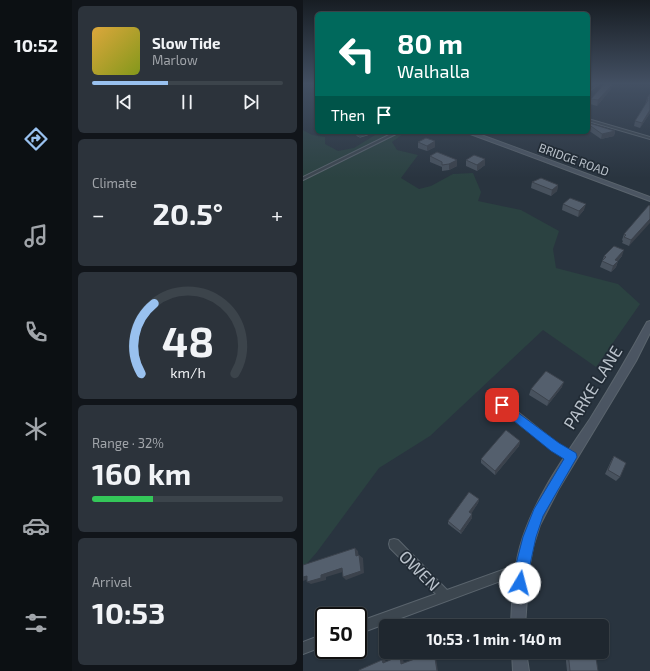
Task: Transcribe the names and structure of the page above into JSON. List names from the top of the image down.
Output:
{
  "streets": {
    "main road": ["BRIDGE ROAD", "PARKE LANE"],
    "street": ["OWEN"]
  },
  "page": {
    "tabs": "10:52",
    "turn": ["80 m", "Walhalla"],
    "song": ["Slow Tide", "Marlow"],
    "then": "Then",
    "tile": [
      "Climate",
      ["Range · 32%", "160 km"],
      ["Arrival", "10:53"]
    ],
    "heat": ["−", "20.5°", "+"],
    "limit": "50",
    "trip": "10:53 · 1 min · 140 m",
    "gauge": ["48", "km/h"]
  }
}
